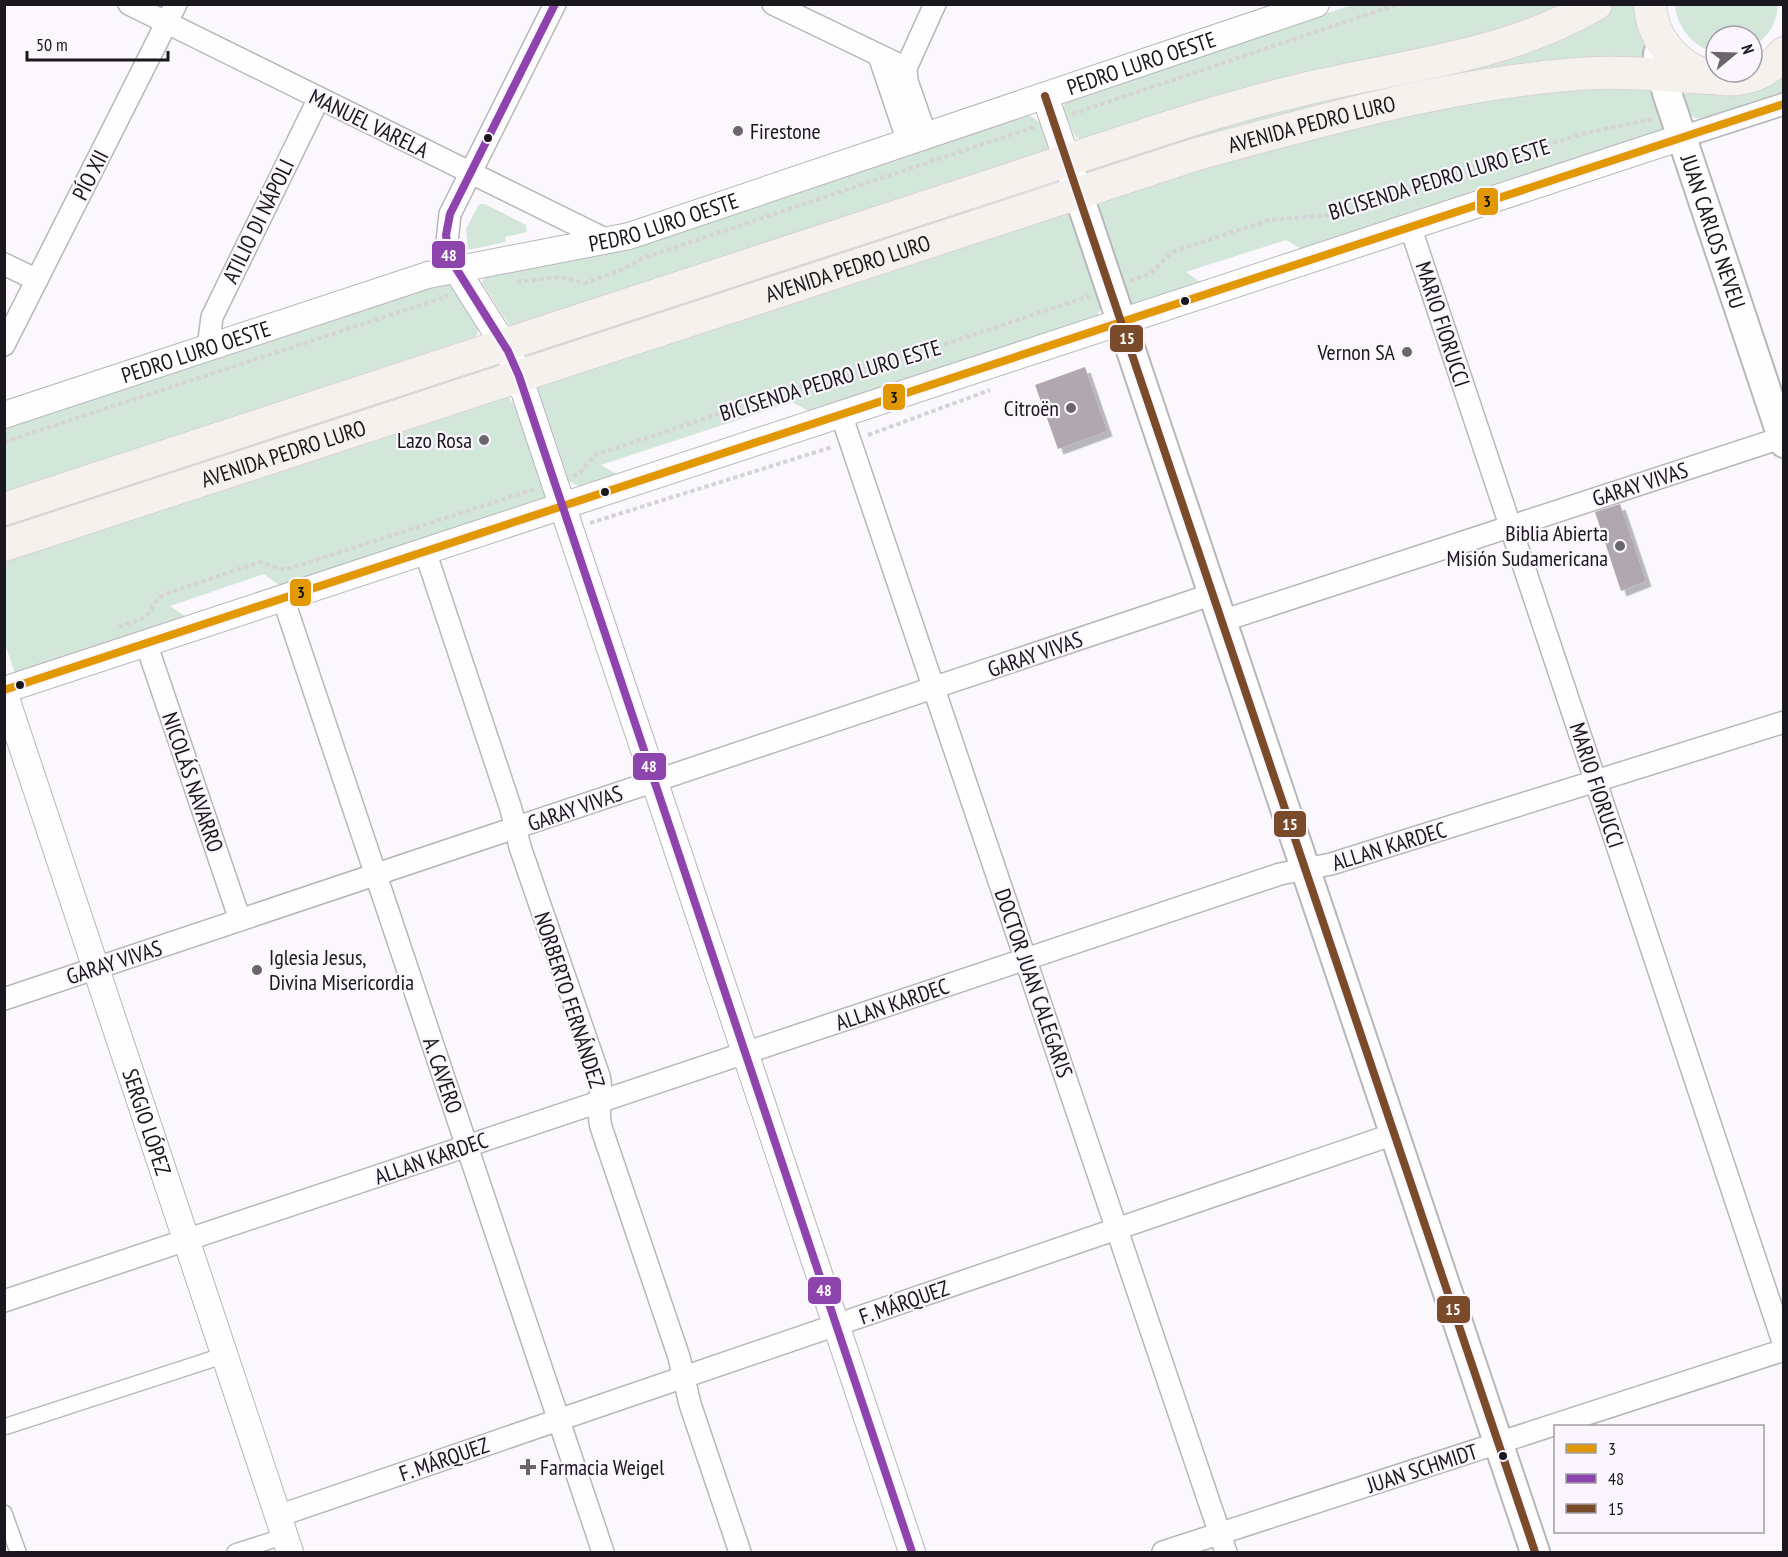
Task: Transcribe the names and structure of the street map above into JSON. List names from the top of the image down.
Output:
{
  "streets": {
    "main road": ["AVENIDA PEDRO LURO", "JUAN CARLOS NEVEU"],
    "street": [
      "PEDRO LURO OESTE",
      "MANUEL VARELA",
      "PÍO XII",
      "ATILIO DI NÁPOLI",
      "MARIO FIORUCCI",
      "GARAY VIVAS",
      "NICOLÁS NAVARRO",
      "ALLAN KARDEC",
      "DOCTOR JUAN CALEGARIS",
      "NORBERTO FERNÁNDEZ",
      "A. CAVERO",
      "SERGIO LÓPEZ",
      "F. MÁRQUEZ",
      "JUAN SCHMIDT"
    ],
    "path": ["BICISENDA PEDRO LURO ESTE"]
  },
  "crossings": [
    ["PEDRO LURO OESTE", "MANUEL VARELA"],
    ["PEDRO LURO OESTE", "ATILIO DI NÁPOLI"],
    ["MANUEL VARELA", "PÍO XII"],
    ["MANUEL VARELA", "ATILIO DI NÁPOLI"],
    ["AVENIDA PEDRO LURO", "JUAN CARLOS NEVEU"],
    ["JUAN CARLOS NEVEU", "GARAY VIVAS"],
    ["MARIO FIORUCCI", "GARAY VIVAS"],
    ["MARIO FIORUCCI", "ALLAN KARDEC"],
    ["GARAY VIVAS", "NICOLÁS NAVARRO"],
    ["GARAY VIVAS", "DOCTOR JUAN CALEGARIS"],
    ["GARAY VIVAS", "NORBERTO FERNÁNDEZ"],
    ["GARAY VIVAS", "A. CAVERO"],
    ["GARAY VIVAS", "SERGIO LÓPEZ"],
    ["ALLAN KARDEC", "DOCTOR JUAN CALEGARIS"],
    ["ALLAN KARDEC", "NORBERTO FERNÁNDEZ"],
    ["ALLAN KARDEC", "A. CAVERO"],
    ["ALLAN KARDEC", "SERGIO LÓPEZ"],
    ["DOCTOR JUAN CALEGARIS", "F. MÁRQUEZ"],
    ["DOCTOR JUAN CALEGARIS", "JUAN SCHMIDT"],
    ["NORBERTO FERNÁNDEZ", "F. MÁRQUEZ"],
    ["A. CAVERO", "F. MÁRQUEZ"],
    ["SERGIO LÓPEZ", "F. MÁRQUEZ"]
  ],
  "places": {
    "other": [
      "Firestone",
      "Vernon SA",
      "Citroën",
      "Lazo Rosa",
      "Biblia Abierta Misión Sudamericana",
      "Iglesia Jesus, Divina Misericordia"
    ],
    "health": ["Farmacia Weigel"]
  },
  "lines": ["transit line 48", "transit line 15", "transit line 3"],
  "legend": ["3", "48", "15"],
  "scale_bar": "50 m",
  "north": "right"
}
